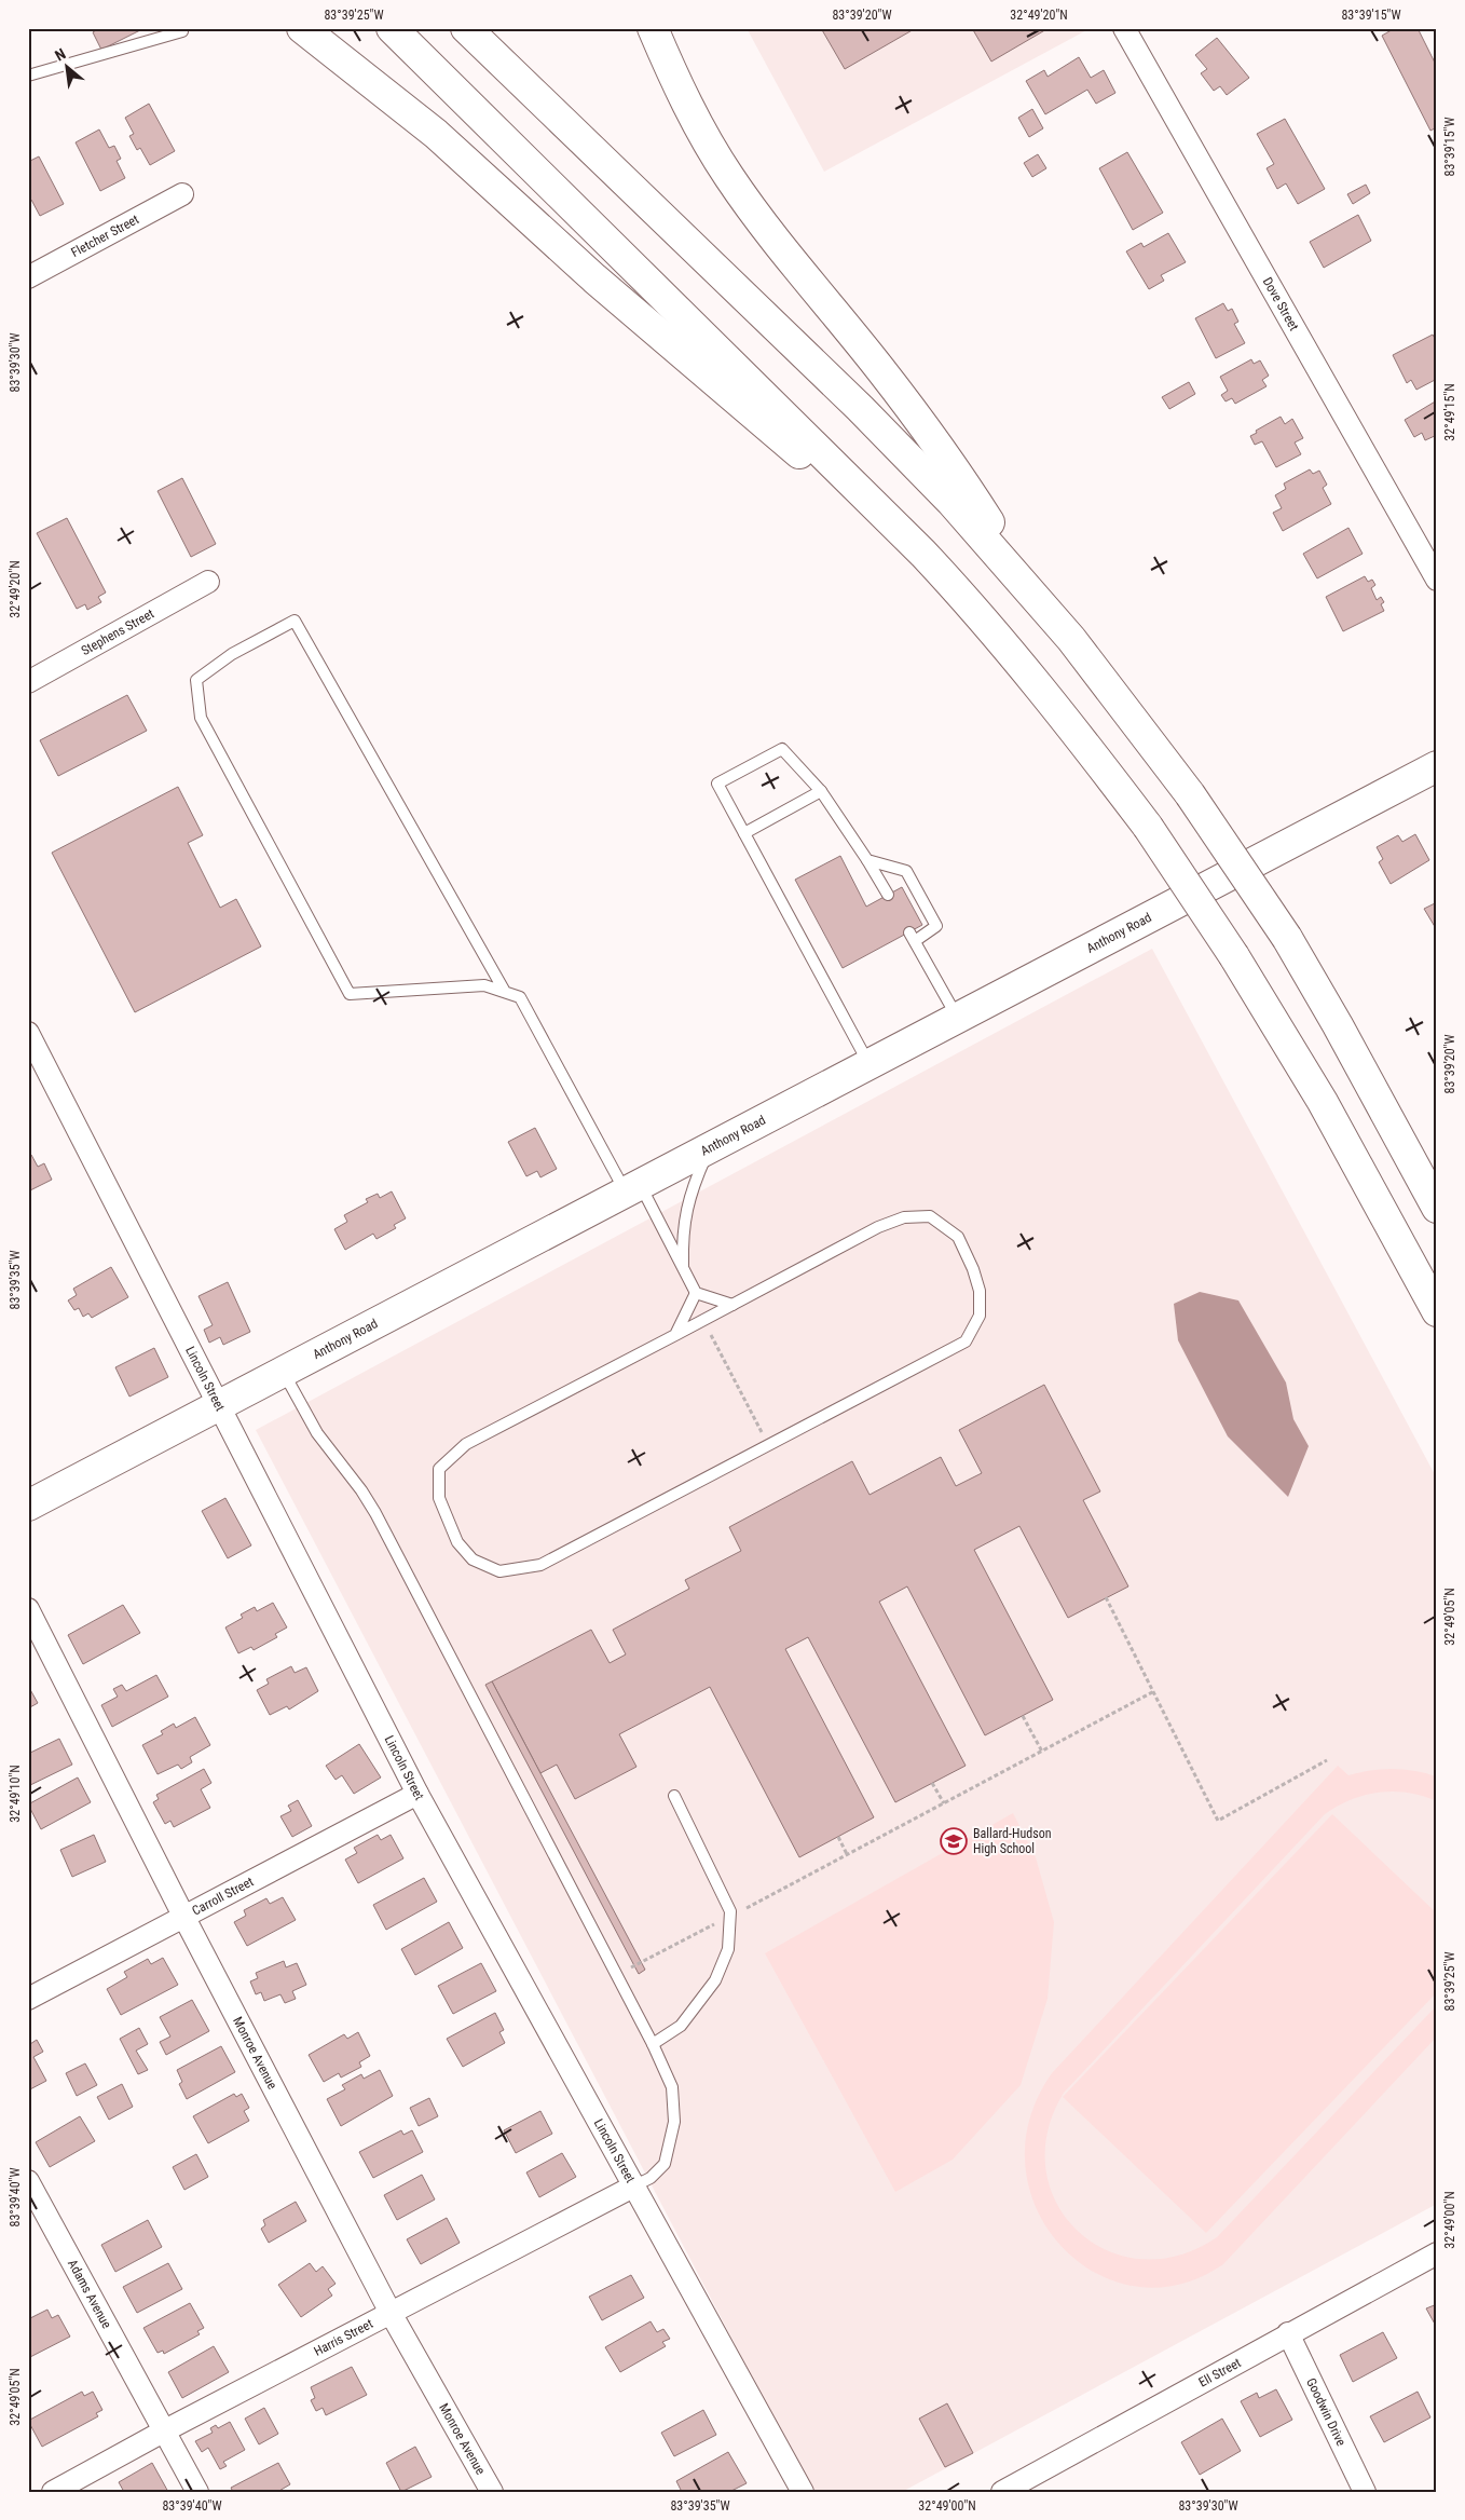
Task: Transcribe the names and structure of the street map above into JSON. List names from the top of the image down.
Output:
{
  "streets": {
    "main road": ["Anthony Road"],
    "street": [
      "Fletcher Street",
      "Dove Street",
      "Stephens Street",
      "Lincoln Street",
      "Carroll Street",
      "Monroe Avenue",
      "Adams Avenue",
      "Harris Street",
      "Ell Street",
      "Goodwin Drive"
    ]
  },
  "crossings": [
    ["Anthony Road", "Lincoln Street"],
    ["Lincoln Street", "Carroll Street"],
    ["Lincoln Street", "Harris Street"],
    ["Carroll Street", "Monroe Avenue"],
    ["Monroe Avenue", "Harris Street"],
    ["Adams Avenue", "Harris Street"],
    ["Ell Street", "Goodwin Drive"]
  ],
  "places": {
    "school or university": ["Ballard-Hudson High School"]
  },
  "north": "top left",
  "coordinates": [
    "83°39'25\"W",
    "83°39'20\"W",
    "32°49'20\"N",
    "83°39'15\"W",
    "83°39'30\"W",
    "32°49'15\"N",
    "83°39'35\"W",
    "32°49'05\"N",
    "32°49'10\"N",
    "83°39'40\"W",
    "32°49'00\"N"
  ]
}
